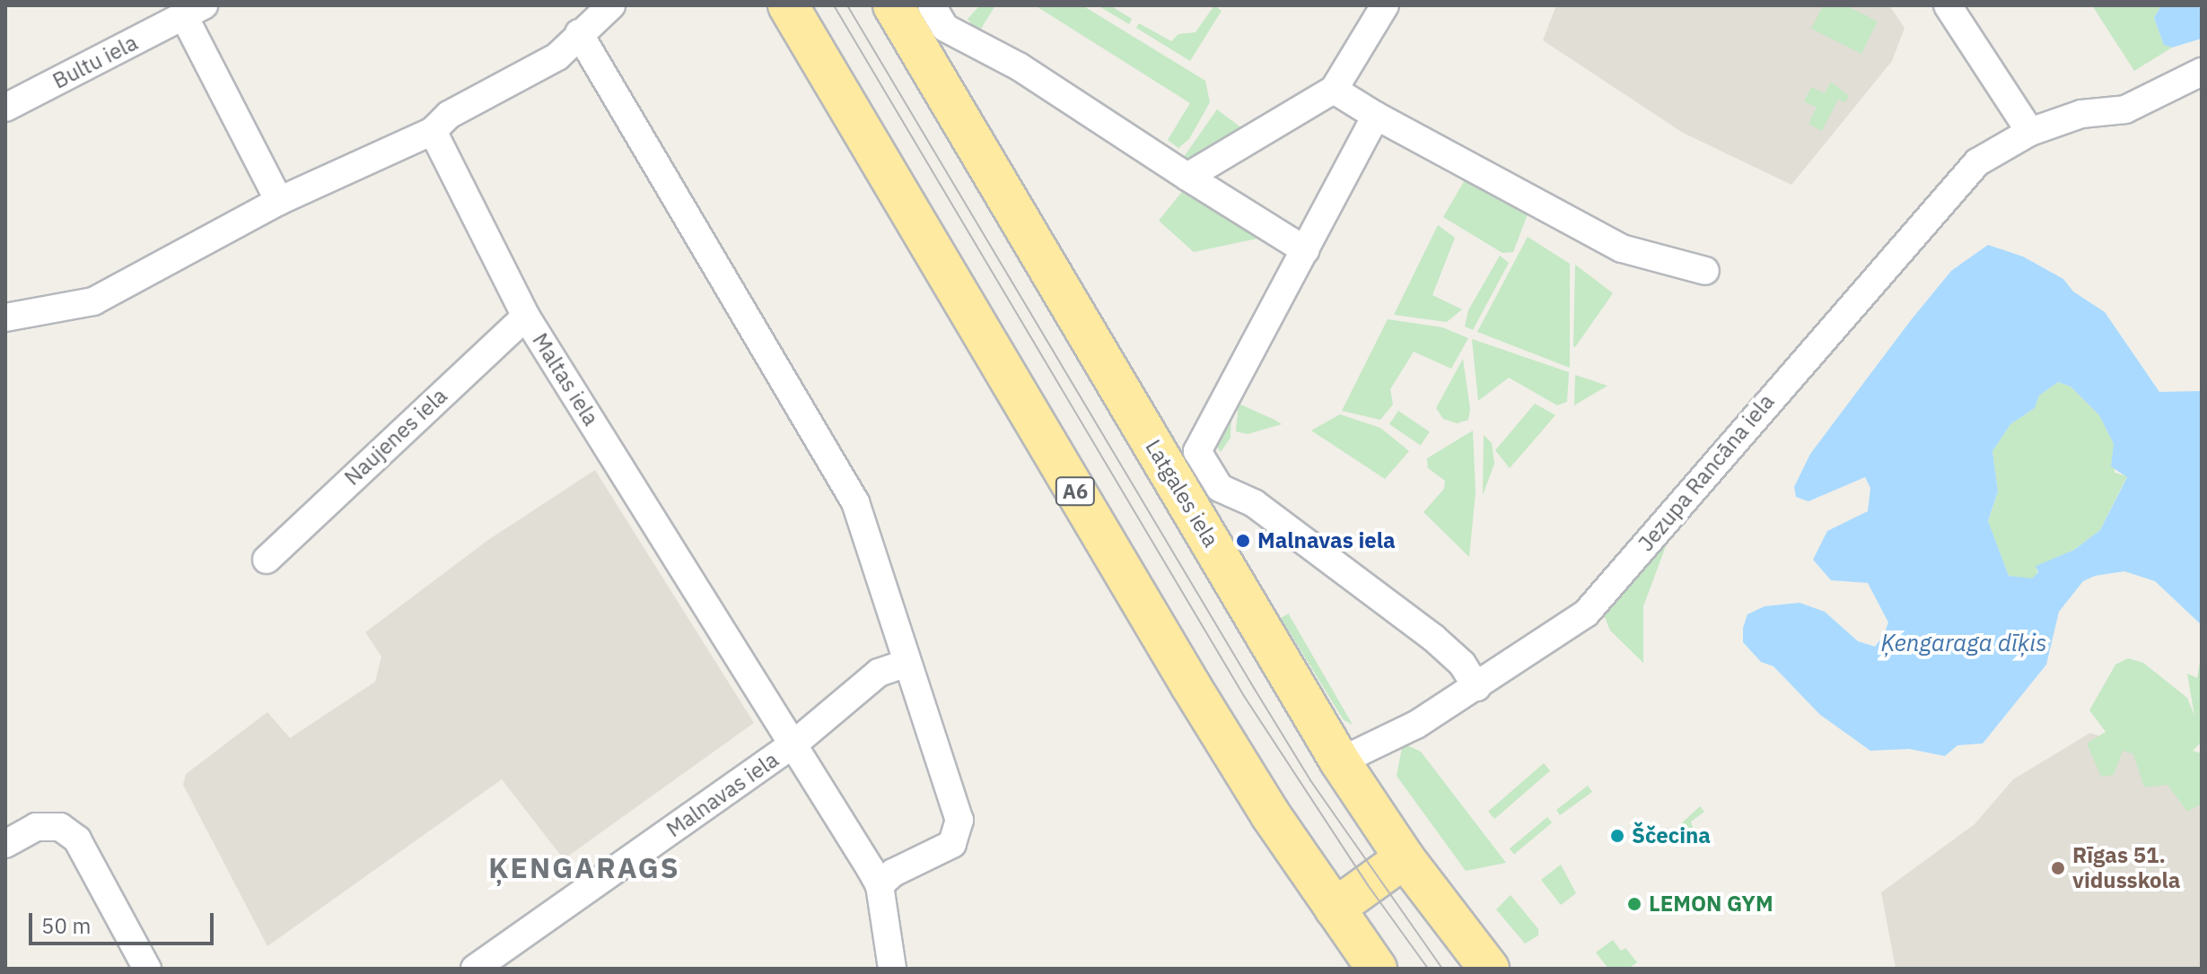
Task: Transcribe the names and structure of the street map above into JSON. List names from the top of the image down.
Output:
{
  "streets": {
    "highway": ["A6", "Latgales iela"],
    "street": [
      "Bultu iela",
      "Maltas iela",
      "Naujenes iela",
      "Jezupa Rancāna iela",
      "Malnavas iela"
    ]
  },
  "crossings": [
    ["Maltas iela", "Naujenes iela"],
    ["Maltas iela", "Malnavas iela"],
    ["Jezupa Rancāna iela", "Latgales iela"]
  ],
  "districts": ["ĶENGARAGS"],
  "water": ["Ķengaraga dīķis"],
  "places": [
    "Malnavas iela",
    "Ščecina",
    "Rīgas 51. vidusskola",
    "LEMON GYM"
  ],
  "scale_bar": "50 m"
}
